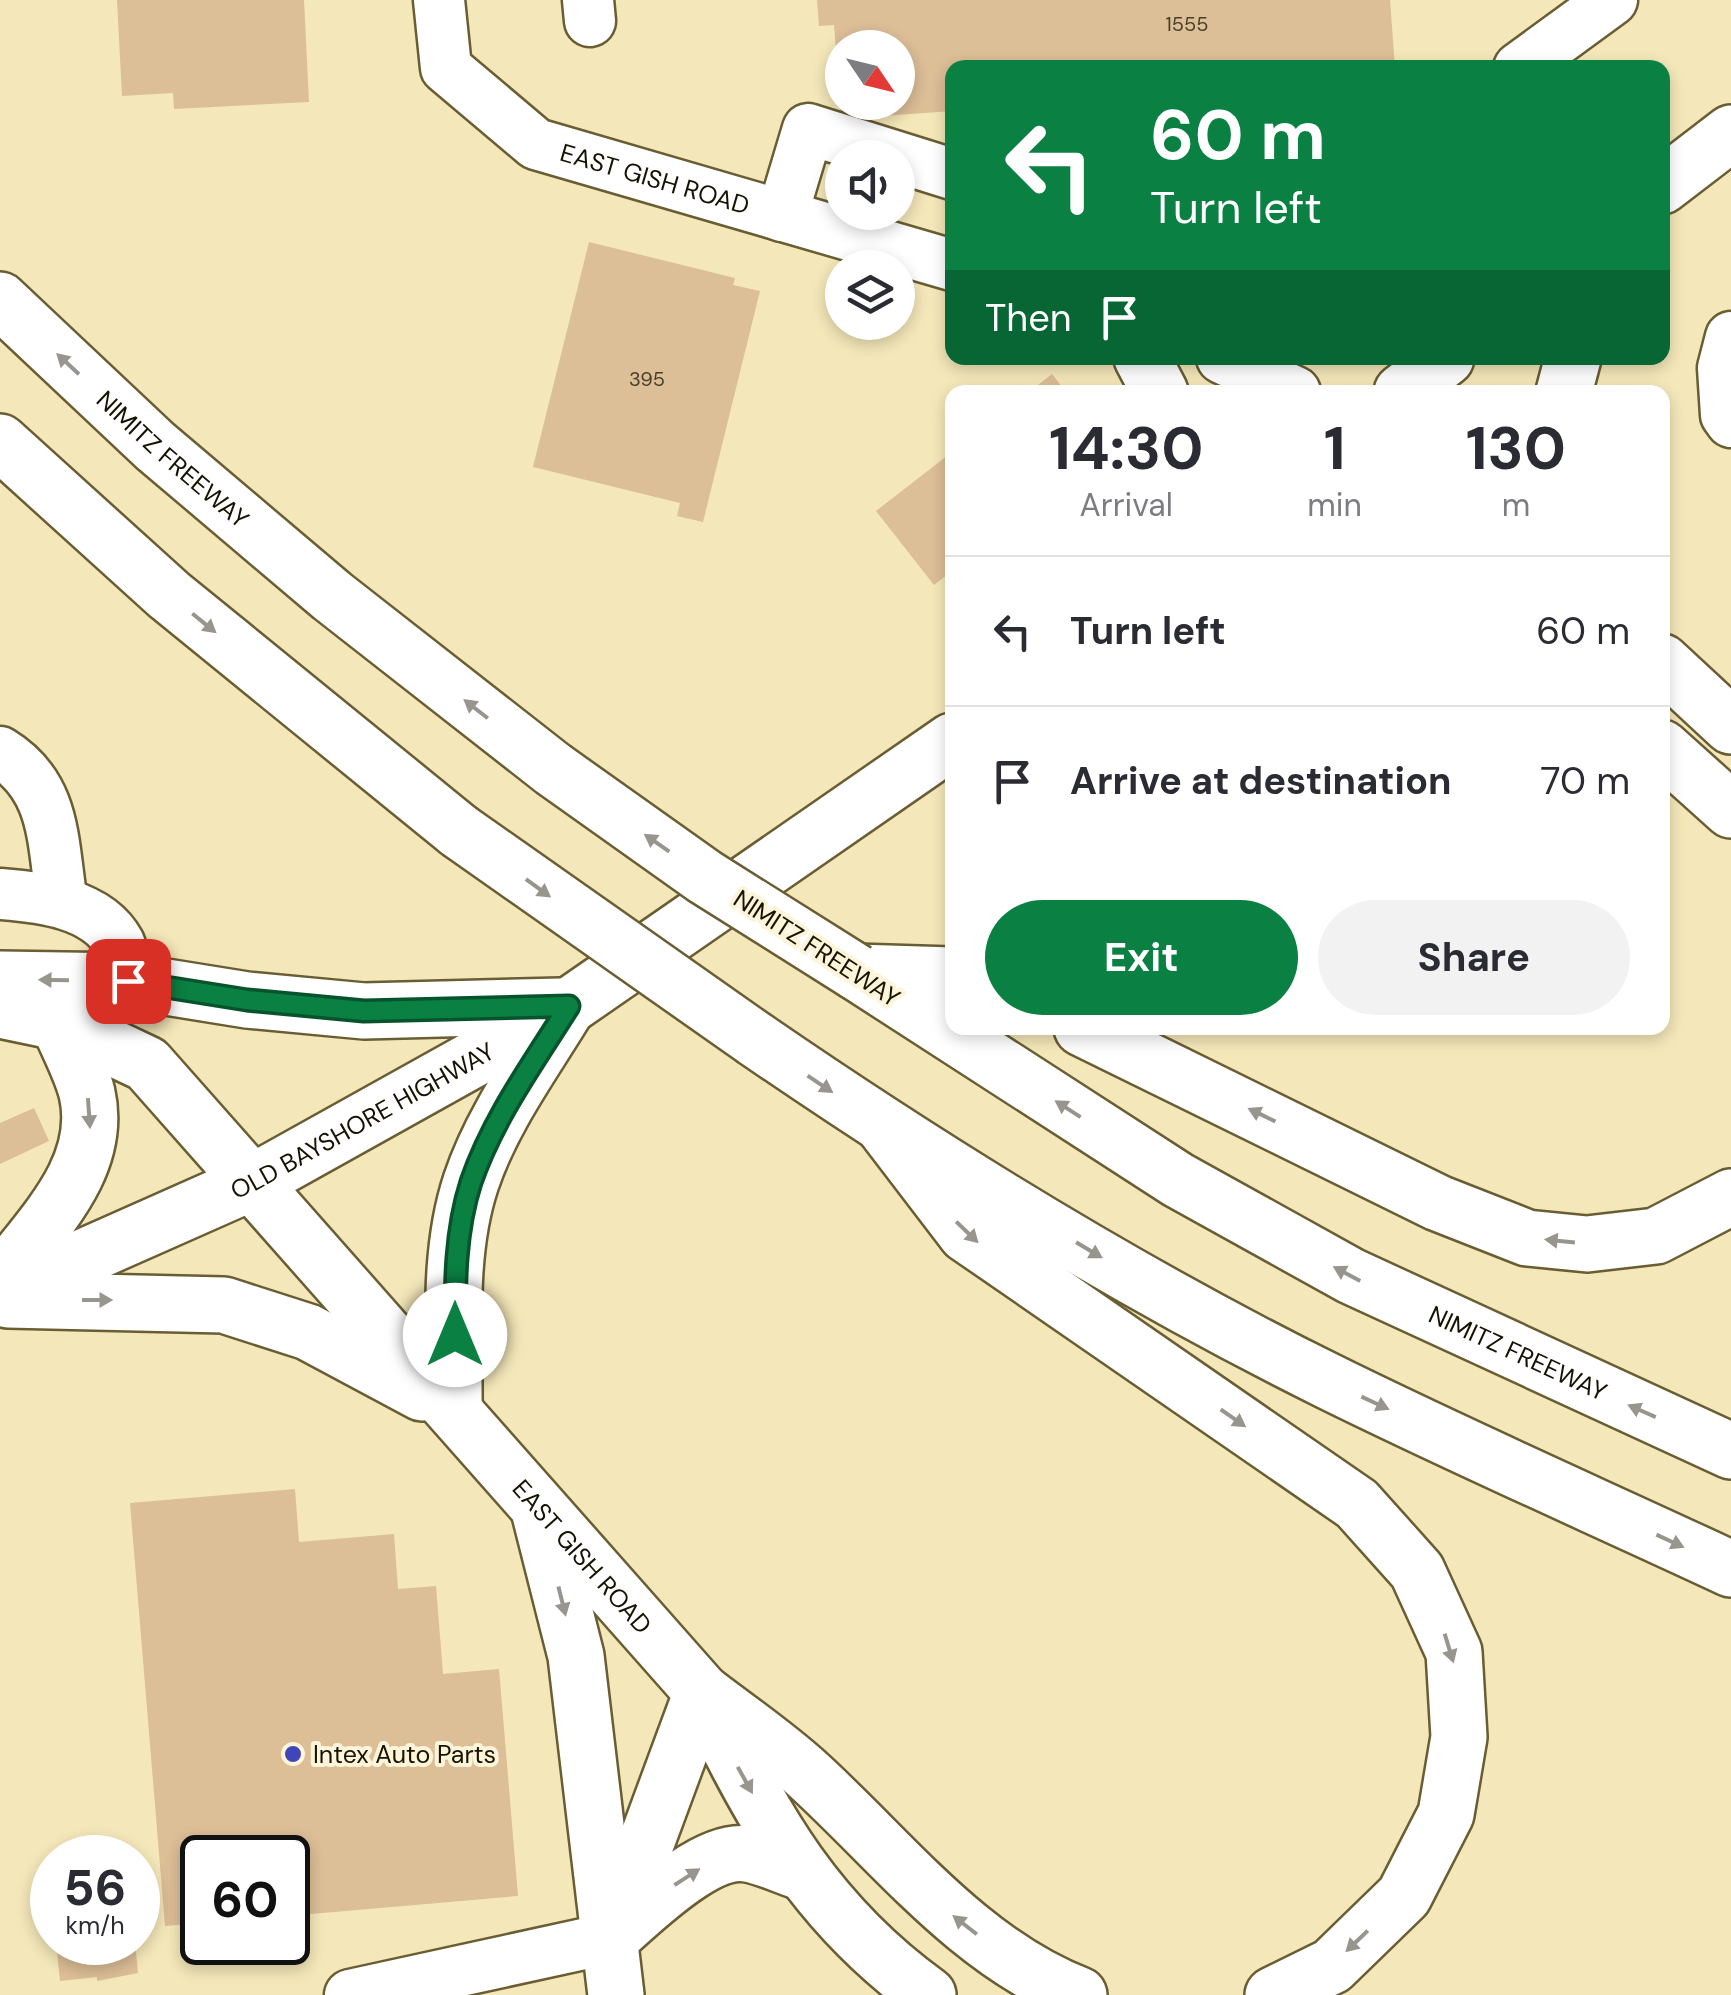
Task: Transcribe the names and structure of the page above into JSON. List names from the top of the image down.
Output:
{
  "streets": {
    "main road": ["EAST GISH ROAD", "NIMITZ FREEWAY", "OLD BAYSHORE HIGHWAY"]
  },
  "crossings": [
    ["EAST GISH ROAD", "OLD BAYSHORE HIGHWAY"]
  ],
  "places": ["Intex Auto Parts"],
  "house_numbers": ["1555", "395"],
  "north": "bottom right",
  "page": {
    "turn": ["60 m", "Turn left"],
    "then": "Then",
    "eta": [
      "14:30",
      "Arrival",
      "1",
      "min",
      "130",
      "m"
    ],
    "list": [
      {
        "name": "Turn left",
        "value": "60 m"
      },
      {
        "name": "Arrive at destination",
        "value": "70 m"
      }
    ],
    "buttons": ["Exit", "Share"],
    "speed": "56 km/h",
    "limit": "60"
  }
}
